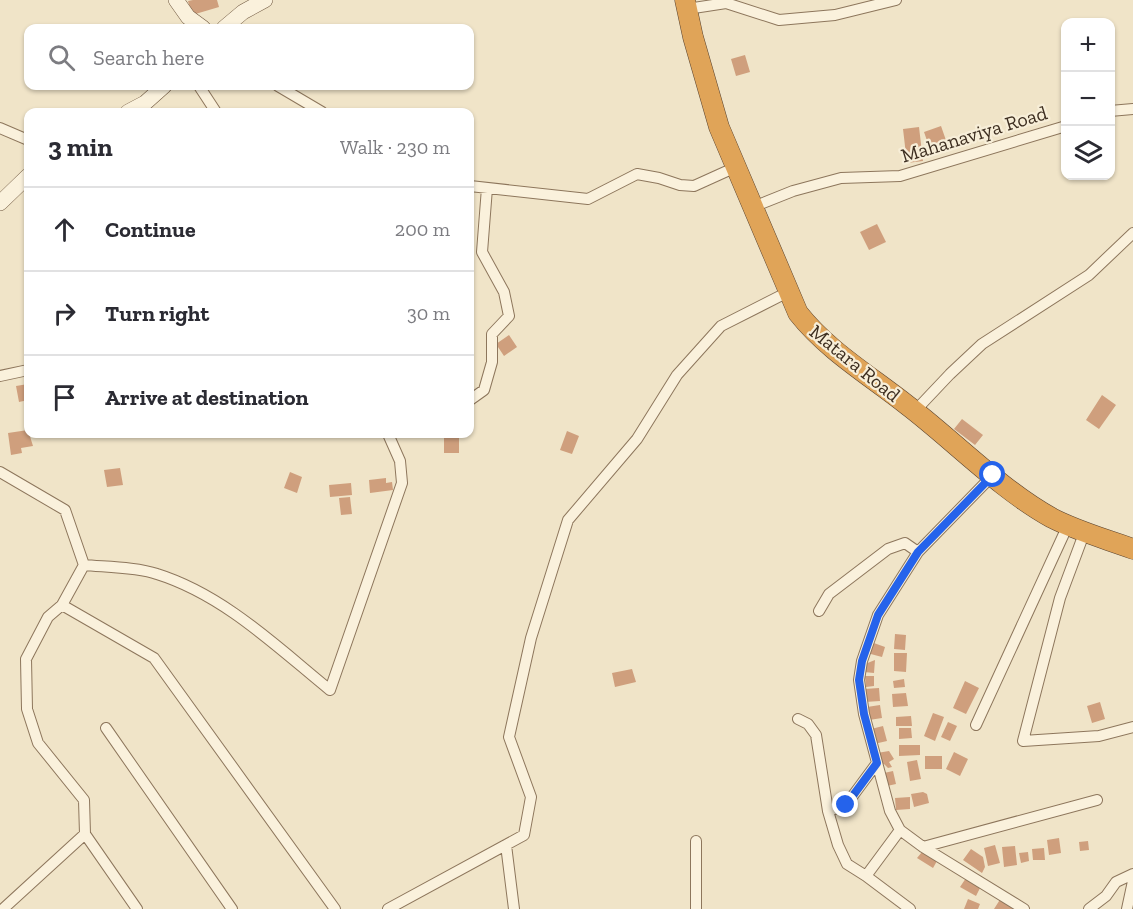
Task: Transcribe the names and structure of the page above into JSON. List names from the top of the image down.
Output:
{
  "streets": {
    "highway": ["Matara Road"],
    "street": ["Mahanaviya Road"]
  },
  "crossings": [
    ["Mahanaviya Road", "Matara Road"]
  ],
  "page": {
    "map_buttons": ["+", "−"],
    "search": "Search here",
    "heading": ["3 min", "Walk · 230 m"],
    "list": [
      ["Continue", "200 m"],
      ["Turn right", "30 m"],
      "Arrive at destination"
    ]
  }
}
